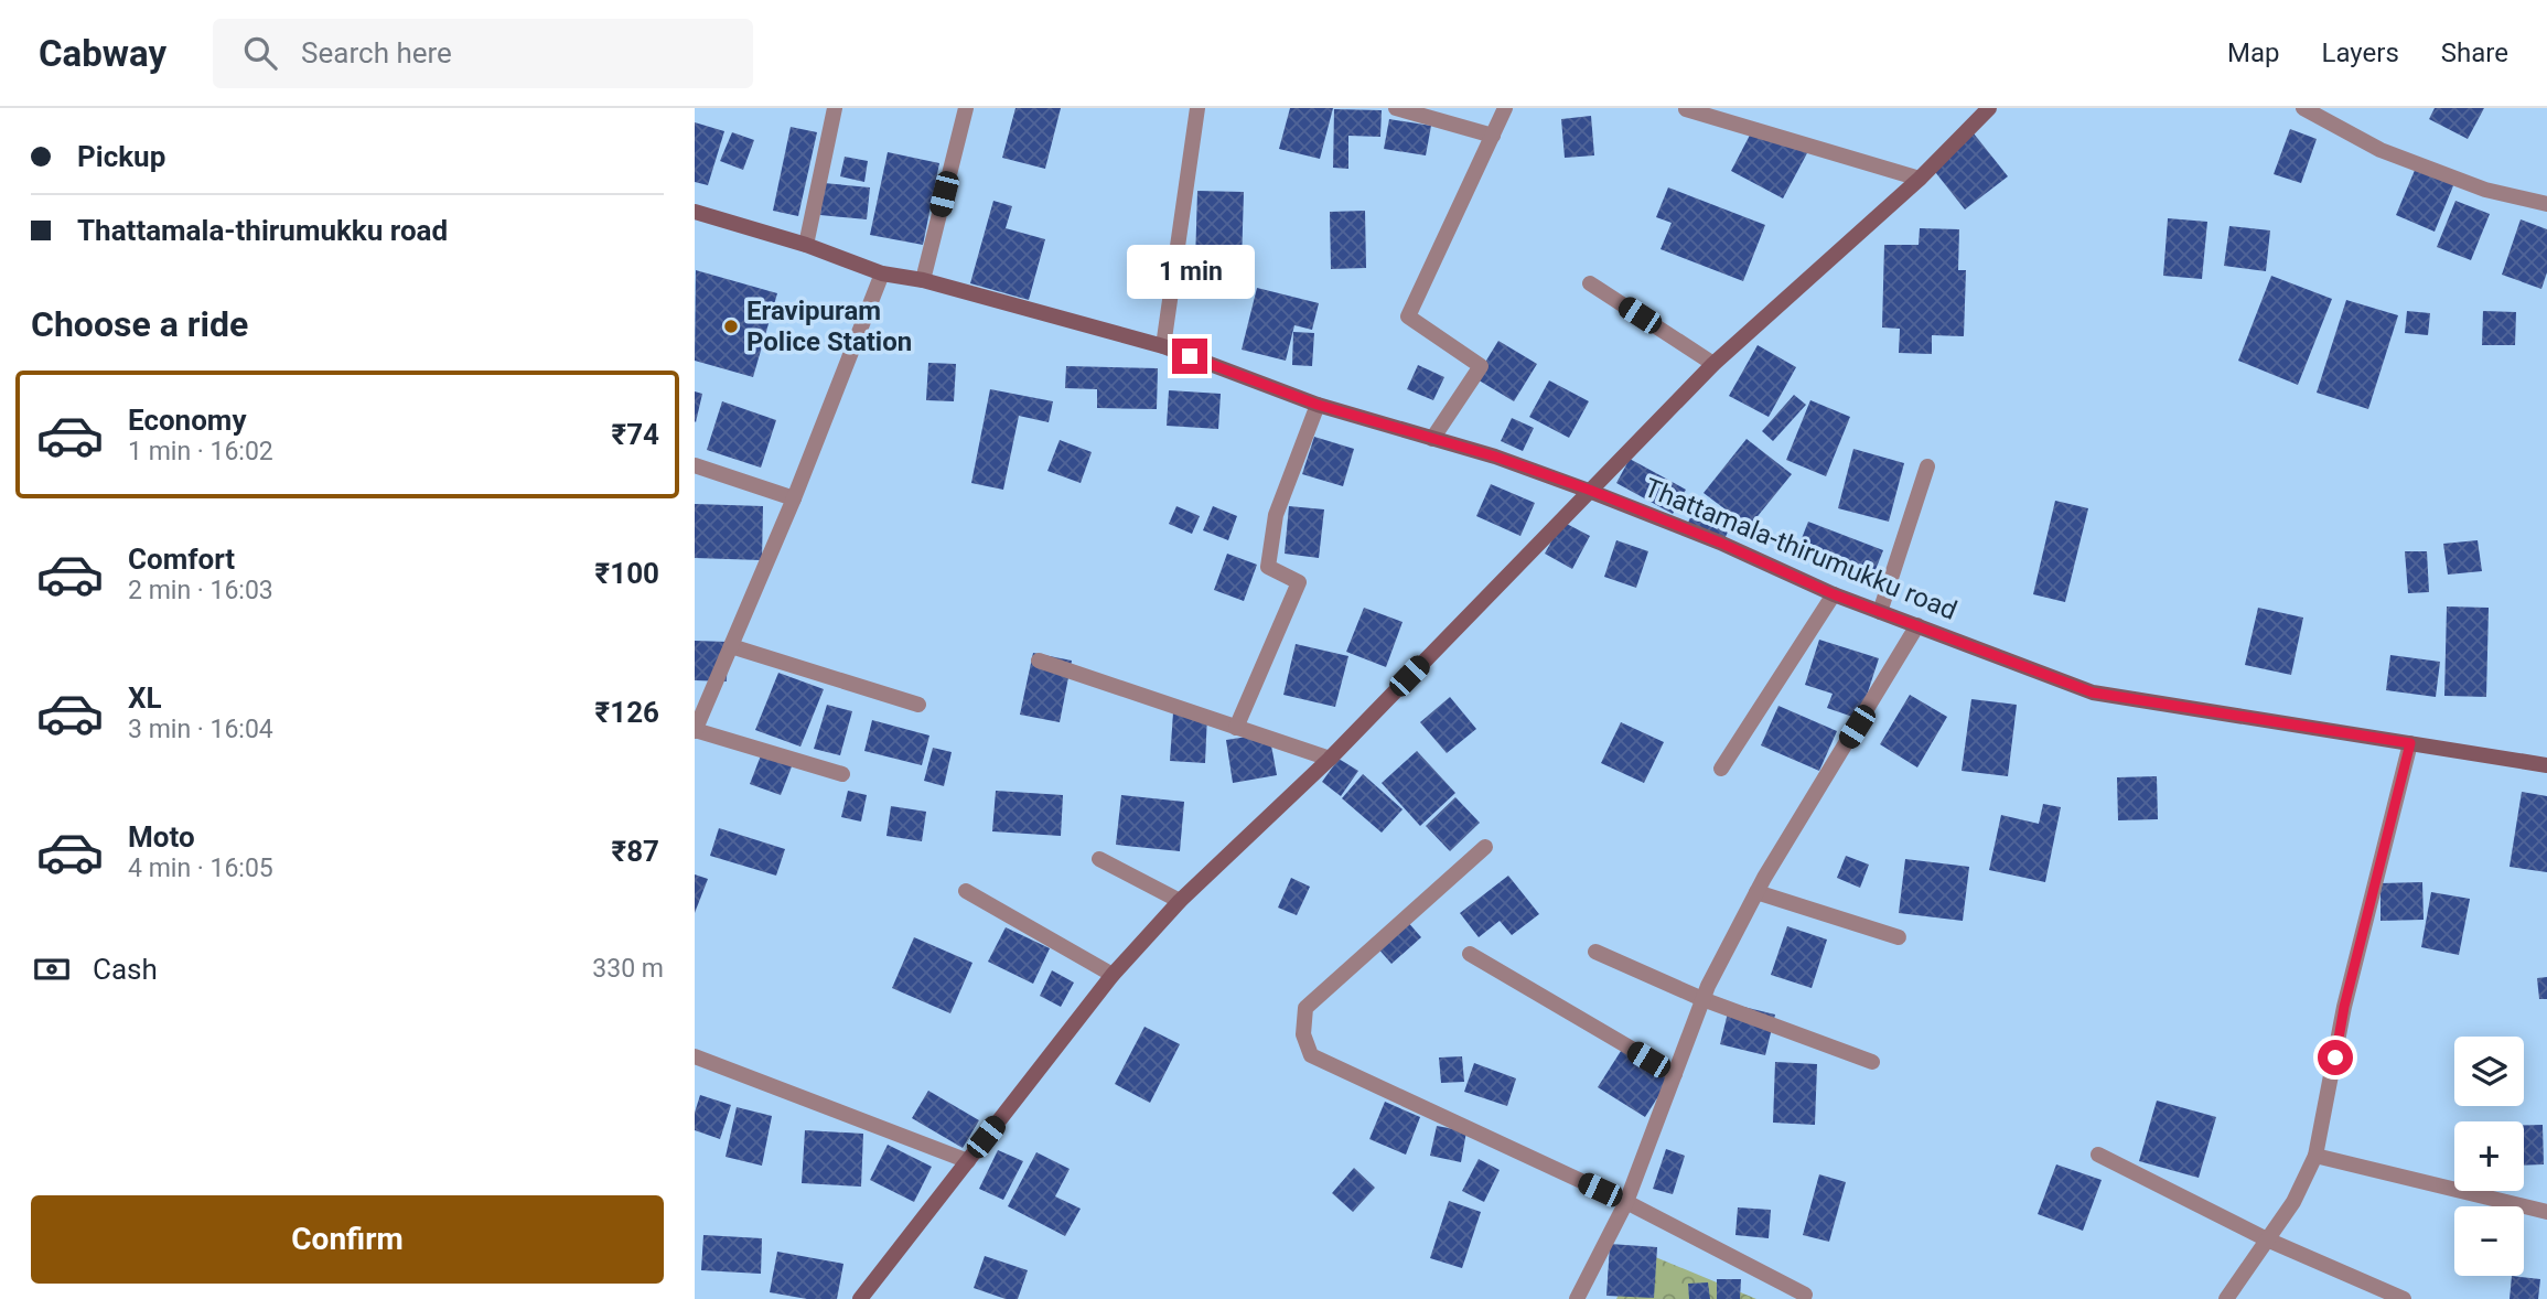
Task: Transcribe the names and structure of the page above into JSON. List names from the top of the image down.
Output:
{
  "streets": {
    "street": ["Thattamala-thirumukku road"]
  },
  "places": ["Eravipuram Police Station"],
  "page": {
    "header": "Cabway",
    "search": "Search here",
    "nav": ["Map", "Layers", "Share"],
    "banner": ["Pickup", "Thattamala-thirumukku road"],
    "bubble": "1 min",
    "heading": "Choose a ride",
    "list": [
      {
        "name": "Economy",
        "note": "1 min · 16:02",
        "value": "₹74"
      },
      {
        "name": "Comfort",
        "note": "2 min · 16:03",
        "value": "₹100"
      },
      {
        "name": "XL",
        "note": "3 min · 16:04",
        "value": "₹126"
      },
      {
        "name": "Moto",
        "note": "4 min · 16:05",
        "value": "₹87"
      }
    ],
    "pay": ["Cash", "330 m"],
    "map_buttons": ["+", "−"],
    "buttons": "Confirm"
  }
}
